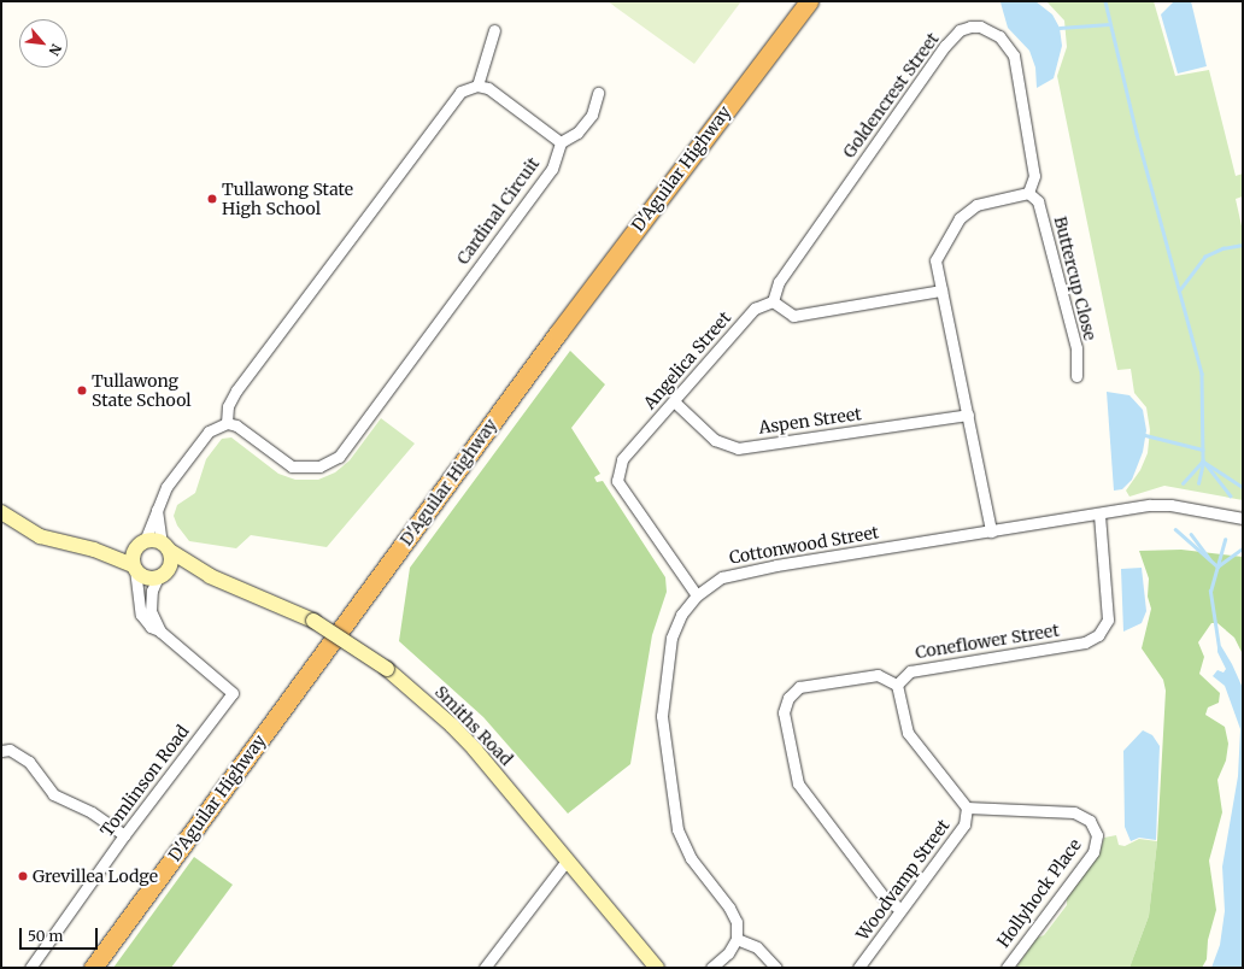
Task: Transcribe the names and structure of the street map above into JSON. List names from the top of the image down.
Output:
{
  "streets": {
    "highway": ["D'Aguilar Highway"],
    "main road": ["Smiths Road"],
    "street": [
      "Goldencrest Street",
      "Cardinal Circuit",
      "Buttercup Close",
      "Angelica Street",
      "Aspen Street",
      "Cottonwood Street",
      "Coneflower Street",
      "Tomlinson Road",
      "Woodvamp Street",
      "Hollyhock Place"
    ]
  },
  "crossings": [
    ["Goldencrest Street", "Buttercup Close"],
    ["Goldencrest Street", "Angelica Street"],
    ["Angelica Street", "Aspen Street"],
    ["Angelica Street", "Cottonwood Street"],
    ["Cottonwood Street", "Coneflower Street"],
    ["Coneflower Street", "Woodvamp Street"],
    ["Smiths Road", "Tomlinson Road"],
    ["Woodvamp Street", "Hollyhock Place"]
  ],
  "places": ["Tullawong State High School", "Tullawong State School", "Grevillea Lodge"],
  "scale_bar": "50 m",
  "north": "bottom right"
}
